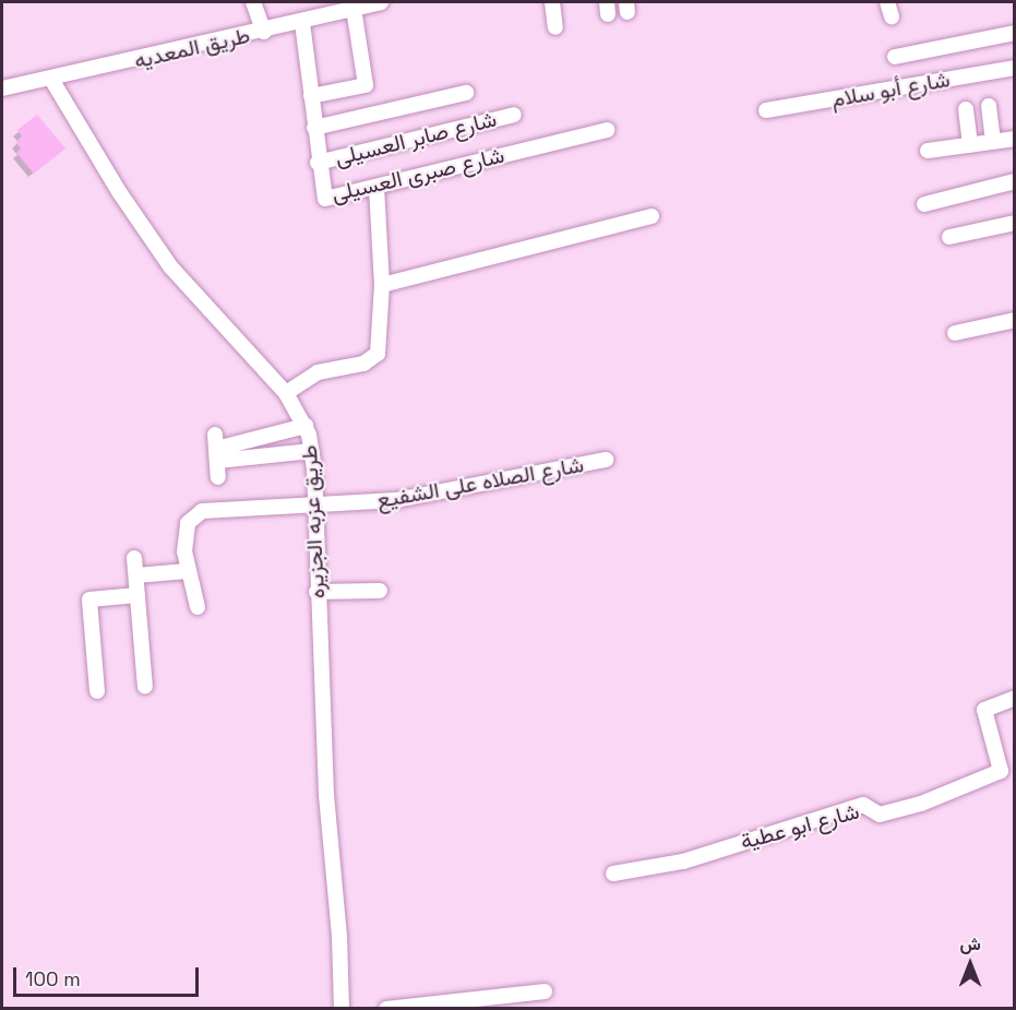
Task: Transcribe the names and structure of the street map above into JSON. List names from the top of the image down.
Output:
{
  "streets": {
    "street": [
      "طريق المعديه",
      "شارع أبو سلام",
      "شارع صابر العسيلى",
      "شارع صبرى العسيلى",
      "شارع الصلاه على الشفيع",
      "طريق عزبه الجزيره",
      "شارع ابو عطية"
    ]
  },
  "crossings": [
    ["طريق المعديه", "شارع صبرى العسيلى"],
    ["طريق المعديه", "طريق عزبه الجزيره"],
    ["شارع صابر العسيلى", "شارع صبرى العسيلى"],
    ["شارع الصلاه على الشفيع", "طريق عزبه الجزيره"]
  ],
  "scale_bar": "100 m",
  "north": "top"
}
